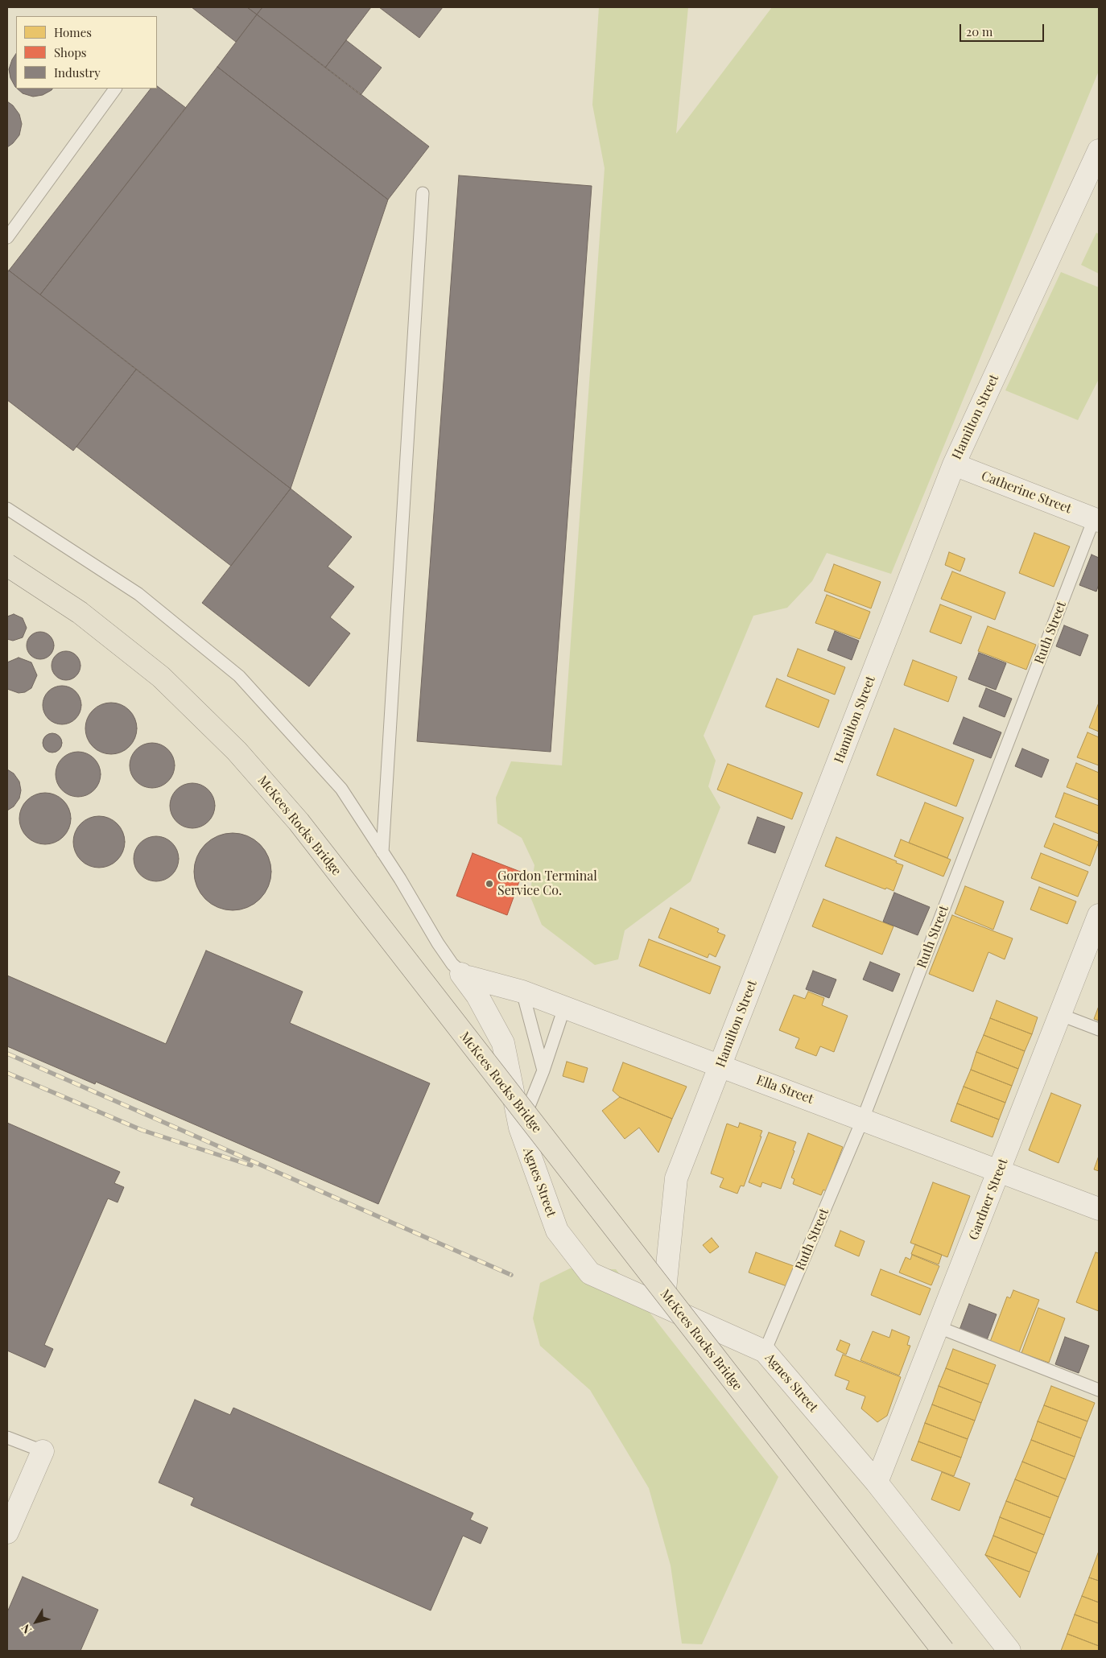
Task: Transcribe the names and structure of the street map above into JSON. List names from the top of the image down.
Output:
{
  "streets": {
    "main road": ["McKees Rocks Bridge"],
    "street": [
      "Hamilton Street",
      "Catherine Street",
      "Ella Street",
      "Agnes Street",
      "Gardner Street"
    ],
    "lane": ["Ruth Street"]
  },
  "crossings": [
    ["Hamilton Street", "Catherine Street"],
    ["Hamilton Street", "Ella Street"],
    ["Hamilton Street", "Agnes Street"],
    ["Catherine Street", "Ruth Street"],
    ["Ruth Street", "Ella Street"],
    ["Ruth Street", "Agnes Street"],
    ["Ella Street", "Agnes Street"],
    ["Ella Street", "Gardner Street"],
    ["Agnes Street", "Gardner Street"]
  ],
  "places": ["Gordon Terminal Service Co."],
  "legend": ["Homes", "Shops", "Industry"],
  "scale_bar": "20 m",
  "north": "bottom left"
}
